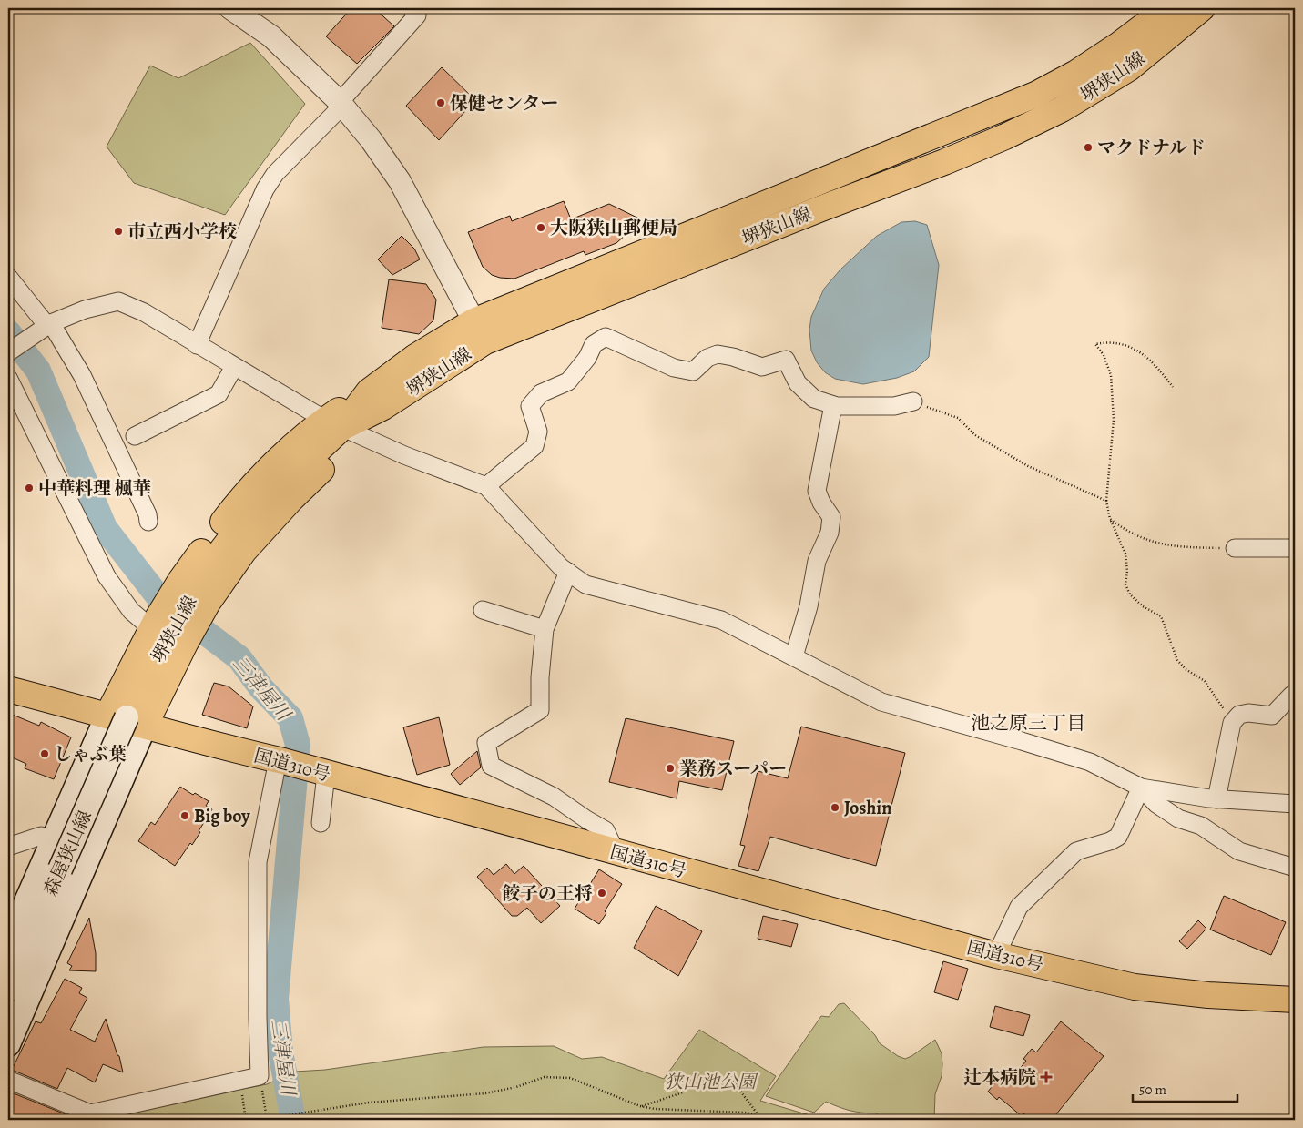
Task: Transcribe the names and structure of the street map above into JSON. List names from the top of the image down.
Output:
{
  "streets": {
    "main road": ["堺狭山線", "国道310号", "森屋狭山線"]
  },
  "crossings": [
    ["堺狭山線", "国道310号"],
    ["堺狭山線", "森屋狭山線"],
    ["国道310号", "森屋狭山線"]
  ],
  "districts": ["池之原三丁目"],
  "water": ["三津屋川"],
  "parks": ["狭山池公園"],
  "places": {
    "other": [
      "保健センター",
      "マクドナルド",
      "大阪狭山郵便局",
      "市立西小学校",
      "中華料理 楓華",
      "しゃぶ葉",
      "業務スーパー",
      "Joshin",
      "Big boy",
      "餃子の王将"
    ],
    "health": ["辻本病院"]
  },
  "scale_bar": "50 m"
}
